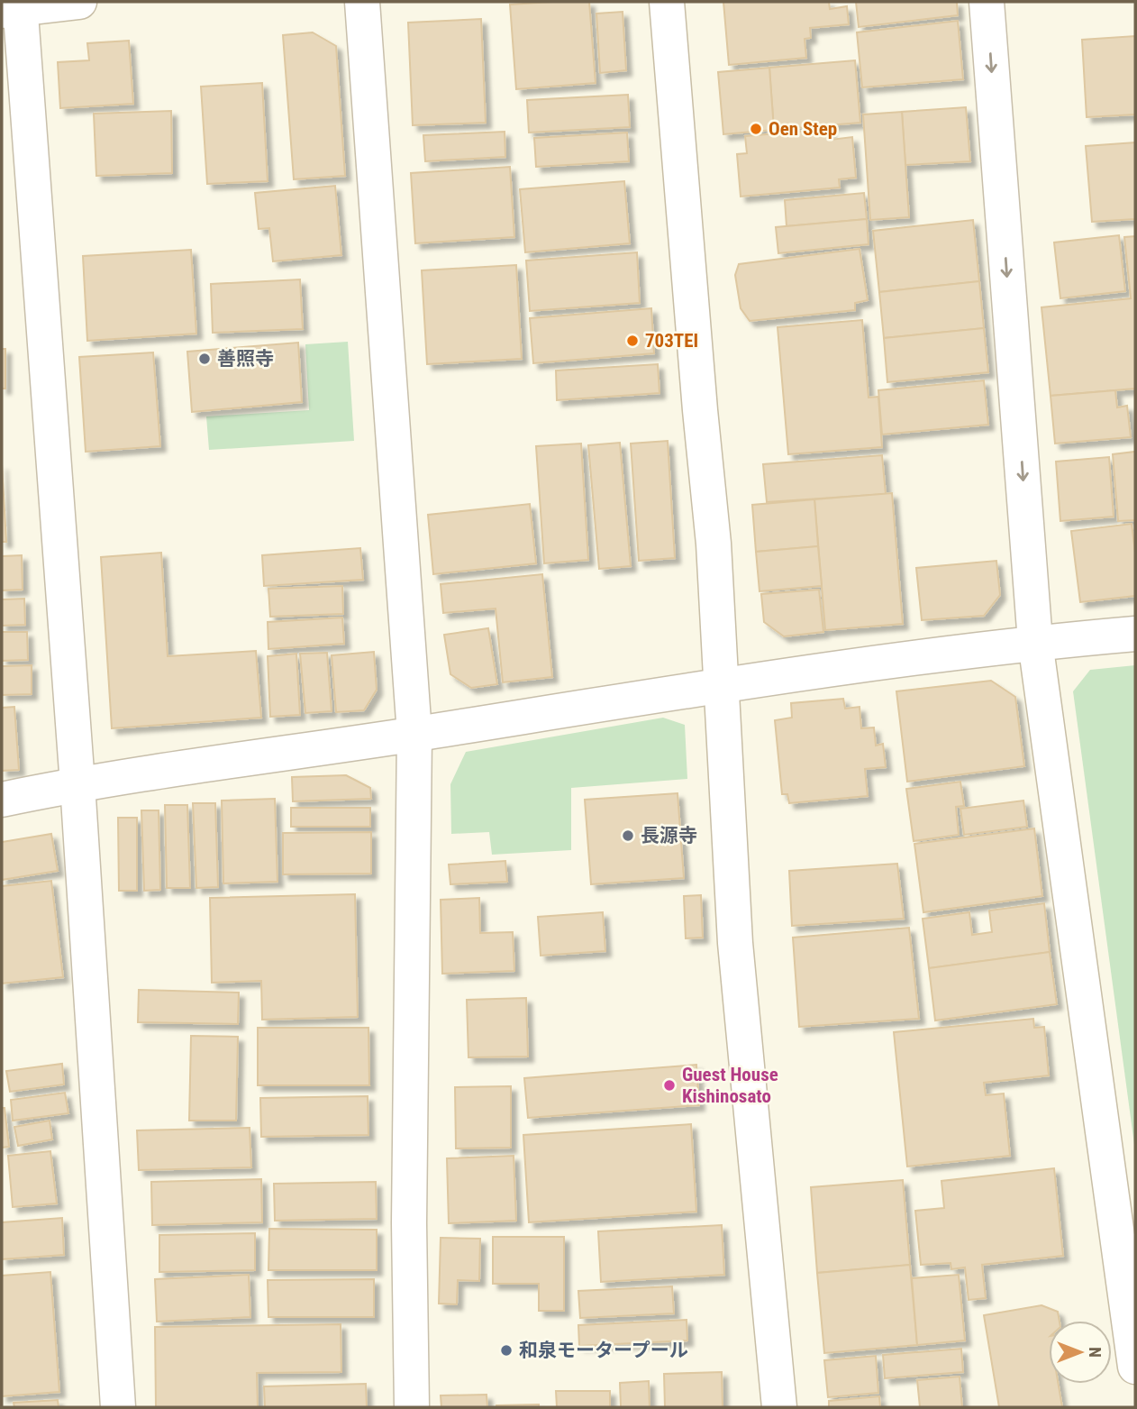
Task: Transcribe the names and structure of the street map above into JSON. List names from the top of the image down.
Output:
{
  "places": [
    "Oen Step",
    "703TEI",
    "善照寺",
    "長源寺",
    "Guest House Kishinosato",
    "和泉モータープール"
  ],
  "north": "right"
}
